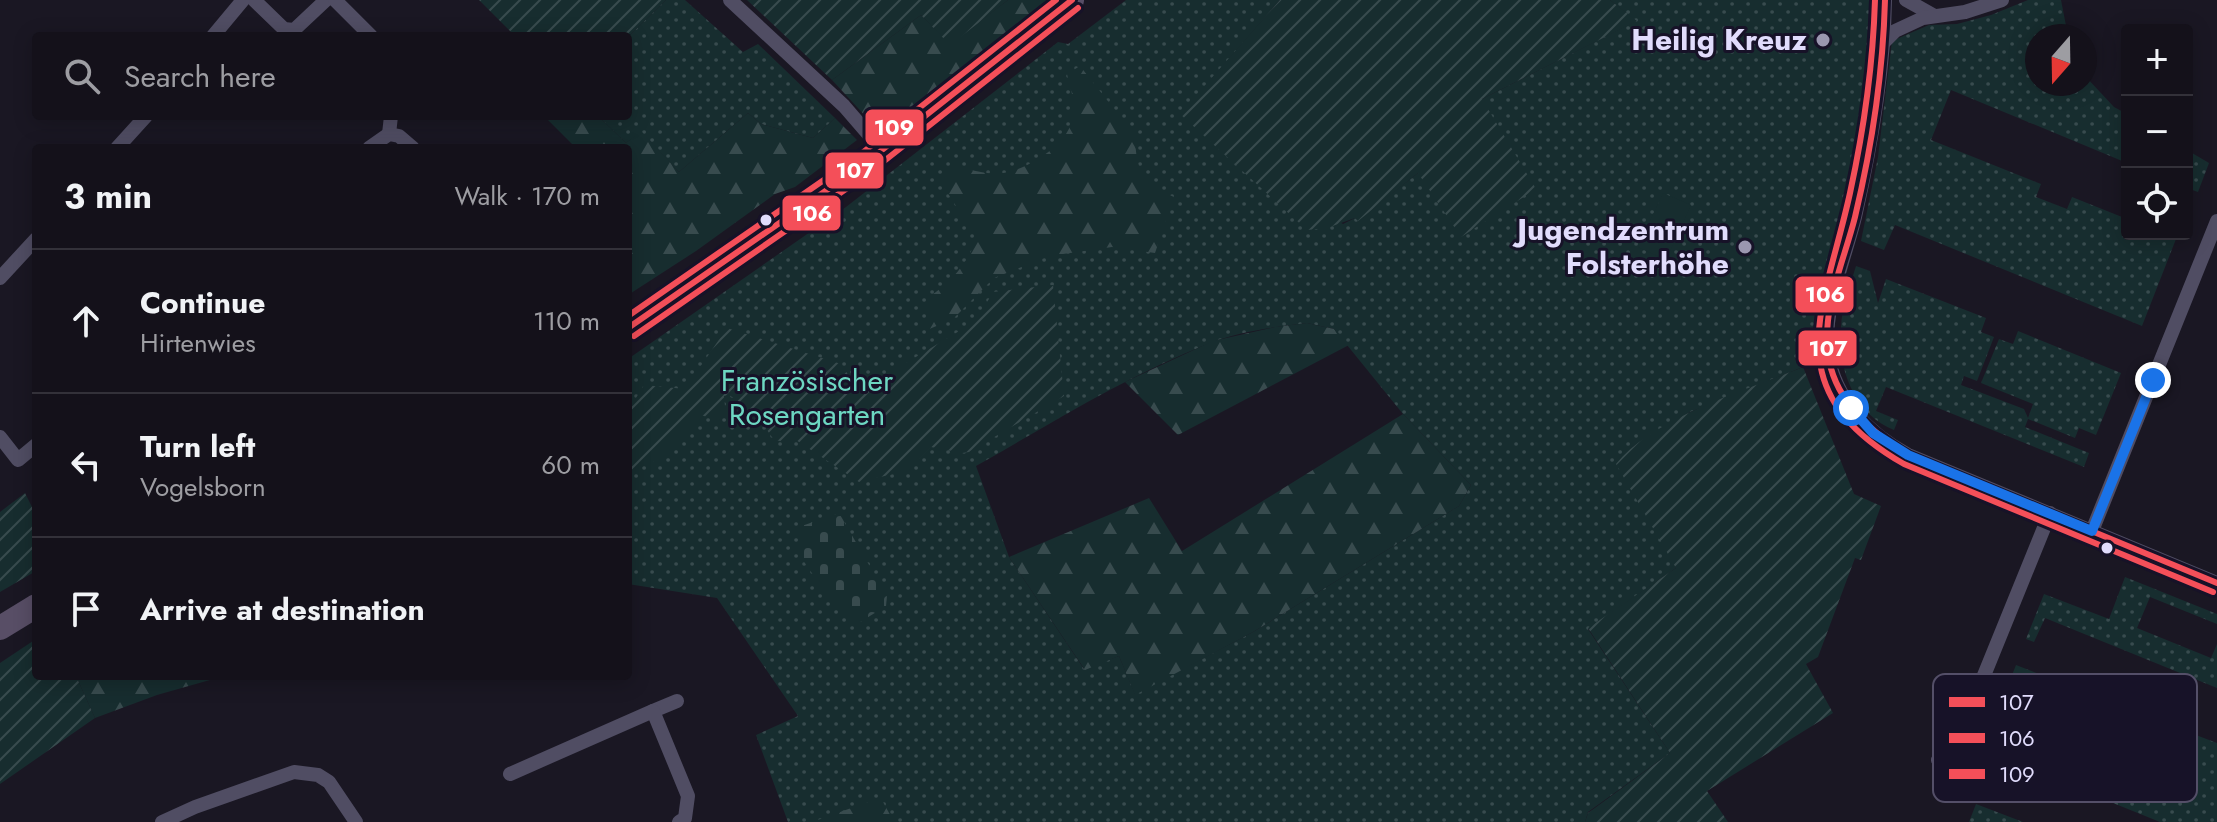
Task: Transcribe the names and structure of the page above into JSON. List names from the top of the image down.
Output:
{
  "parks": ["Französischer Rosengarten"],
  "places": ["Heilig Kreuz", "Jugendzentrum Folsterhöhe"],
  "lines": ["transit line 107", "transit line 106", "transit line 109"],
  "legend": ["107", "106", "109"],
  "north": "bottom",
  "page": {
    "map_buttons": ["+", "−"],
    "search": "Search here",
    "heading": ["3 min", "Walk · 170 m"],
    "list": [
      ["Continue", "Hirtenwies", "110 m"],
      ["Turn left", "Vogelsborn", "60 m"],
      "Arrive at destination"
    ]
  }
}
